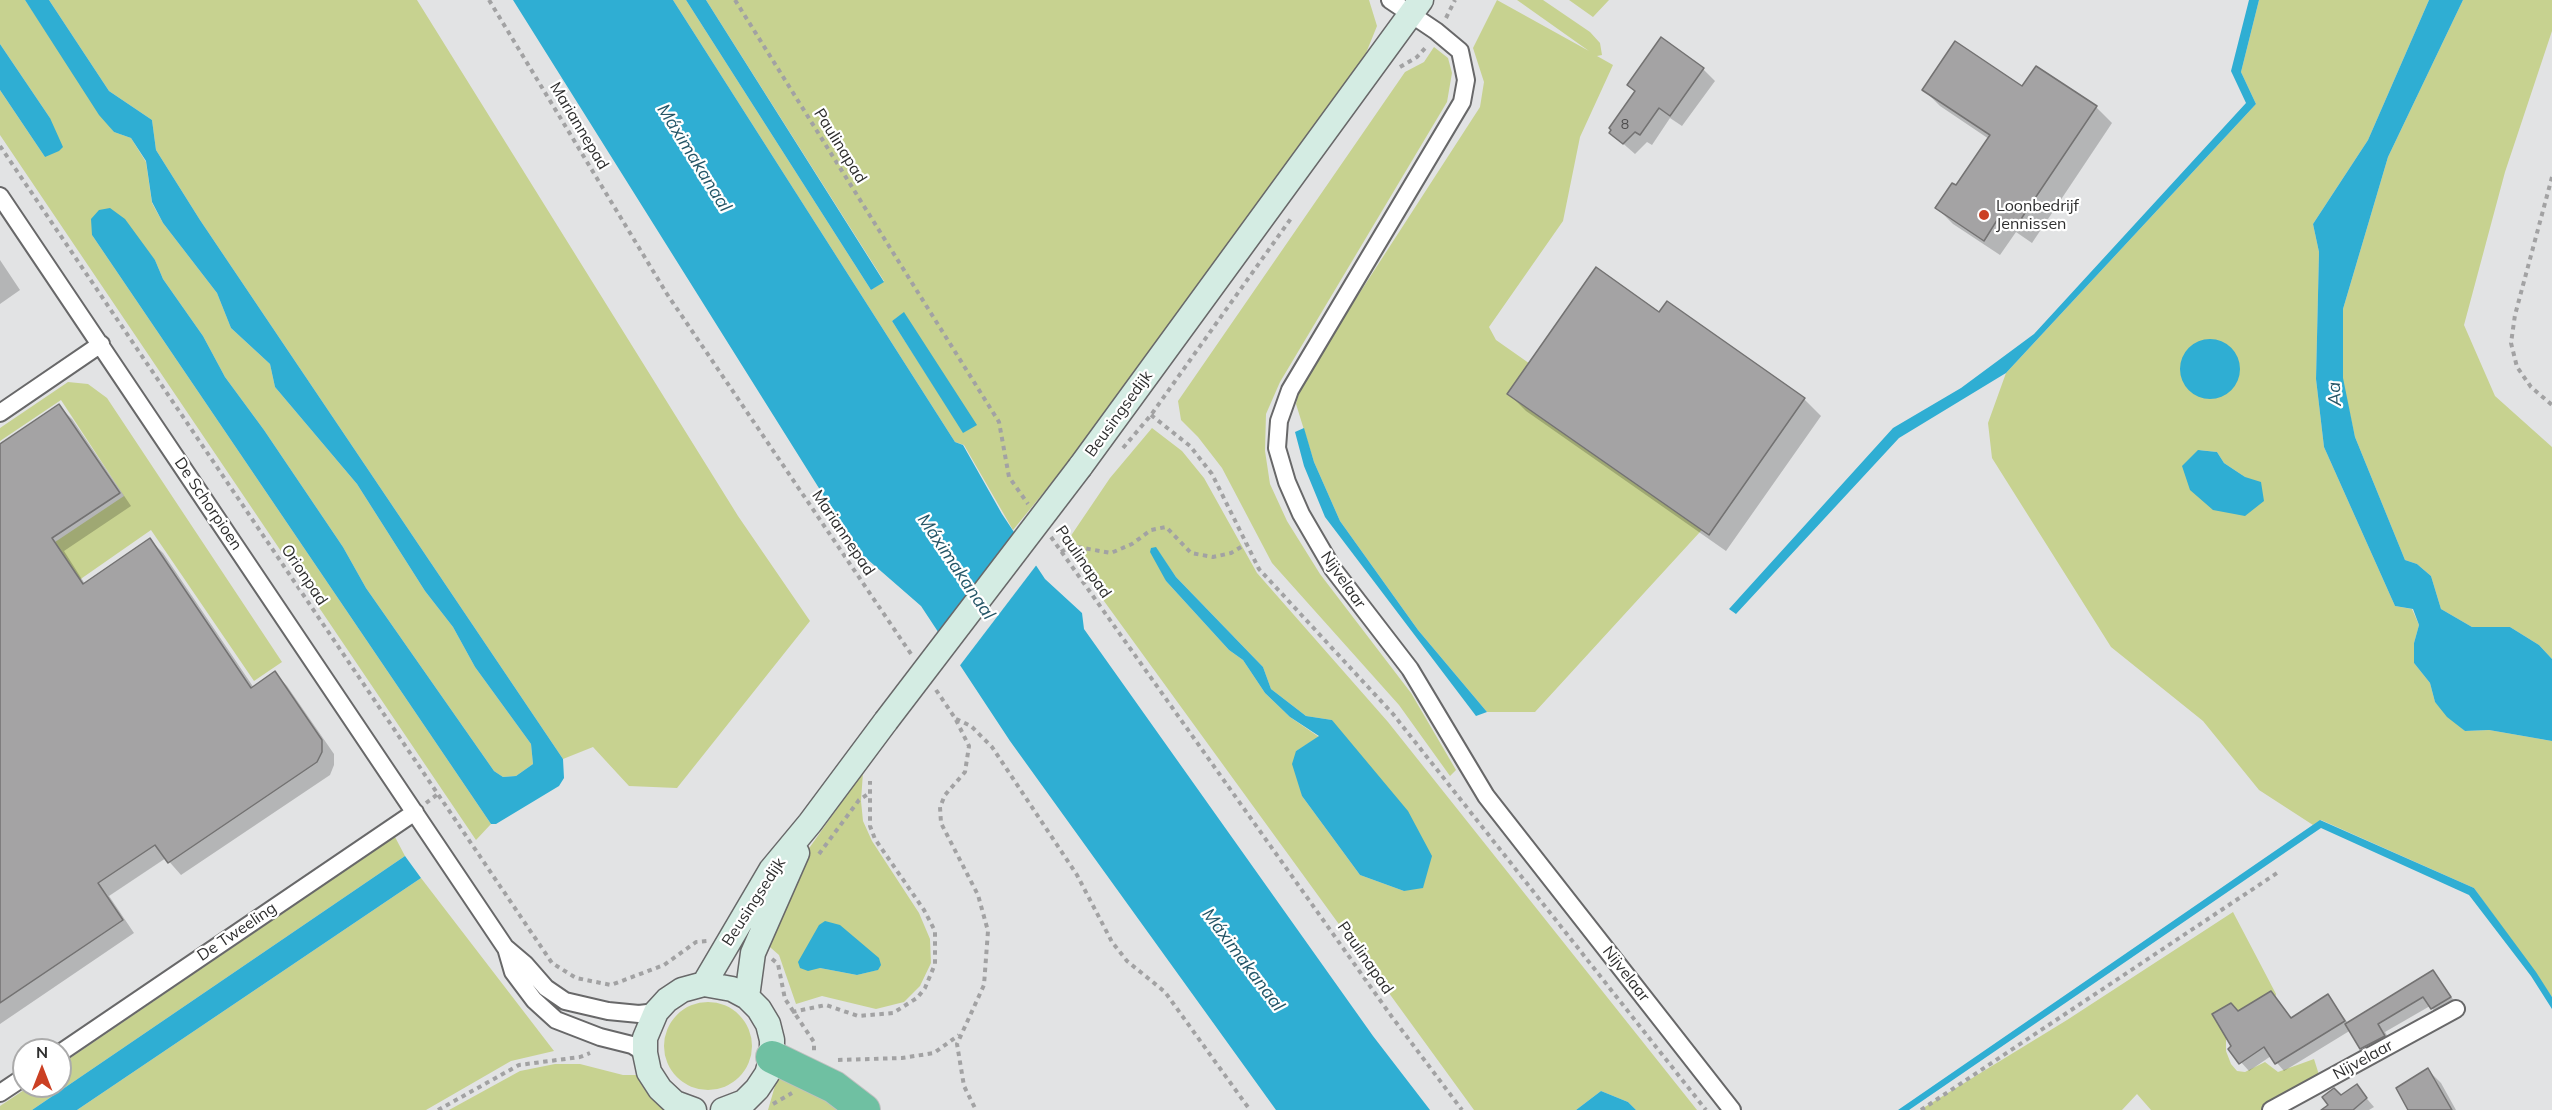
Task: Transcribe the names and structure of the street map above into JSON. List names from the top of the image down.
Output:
{
  "streets": {
    "street": [
      "Beusingsedijk",
      "De Schorpioen",
      "Nijvelaar",
      "De Tweeling"
    ],
    "path": ["Mariannepad", "Paulinapad", "Orionpad"]
  },
  "crossings": [
    ["Beusingsedijk", "Nijvelaar"],
    ["De Schorpioen", "De Tweeling"]
  ],
  "water": ["Máximakanaal", "Aa"],
  "places": ["Loonbedrijf Jennissen"],
  "house_numbers": ["8"],
  "north": "top"
}
